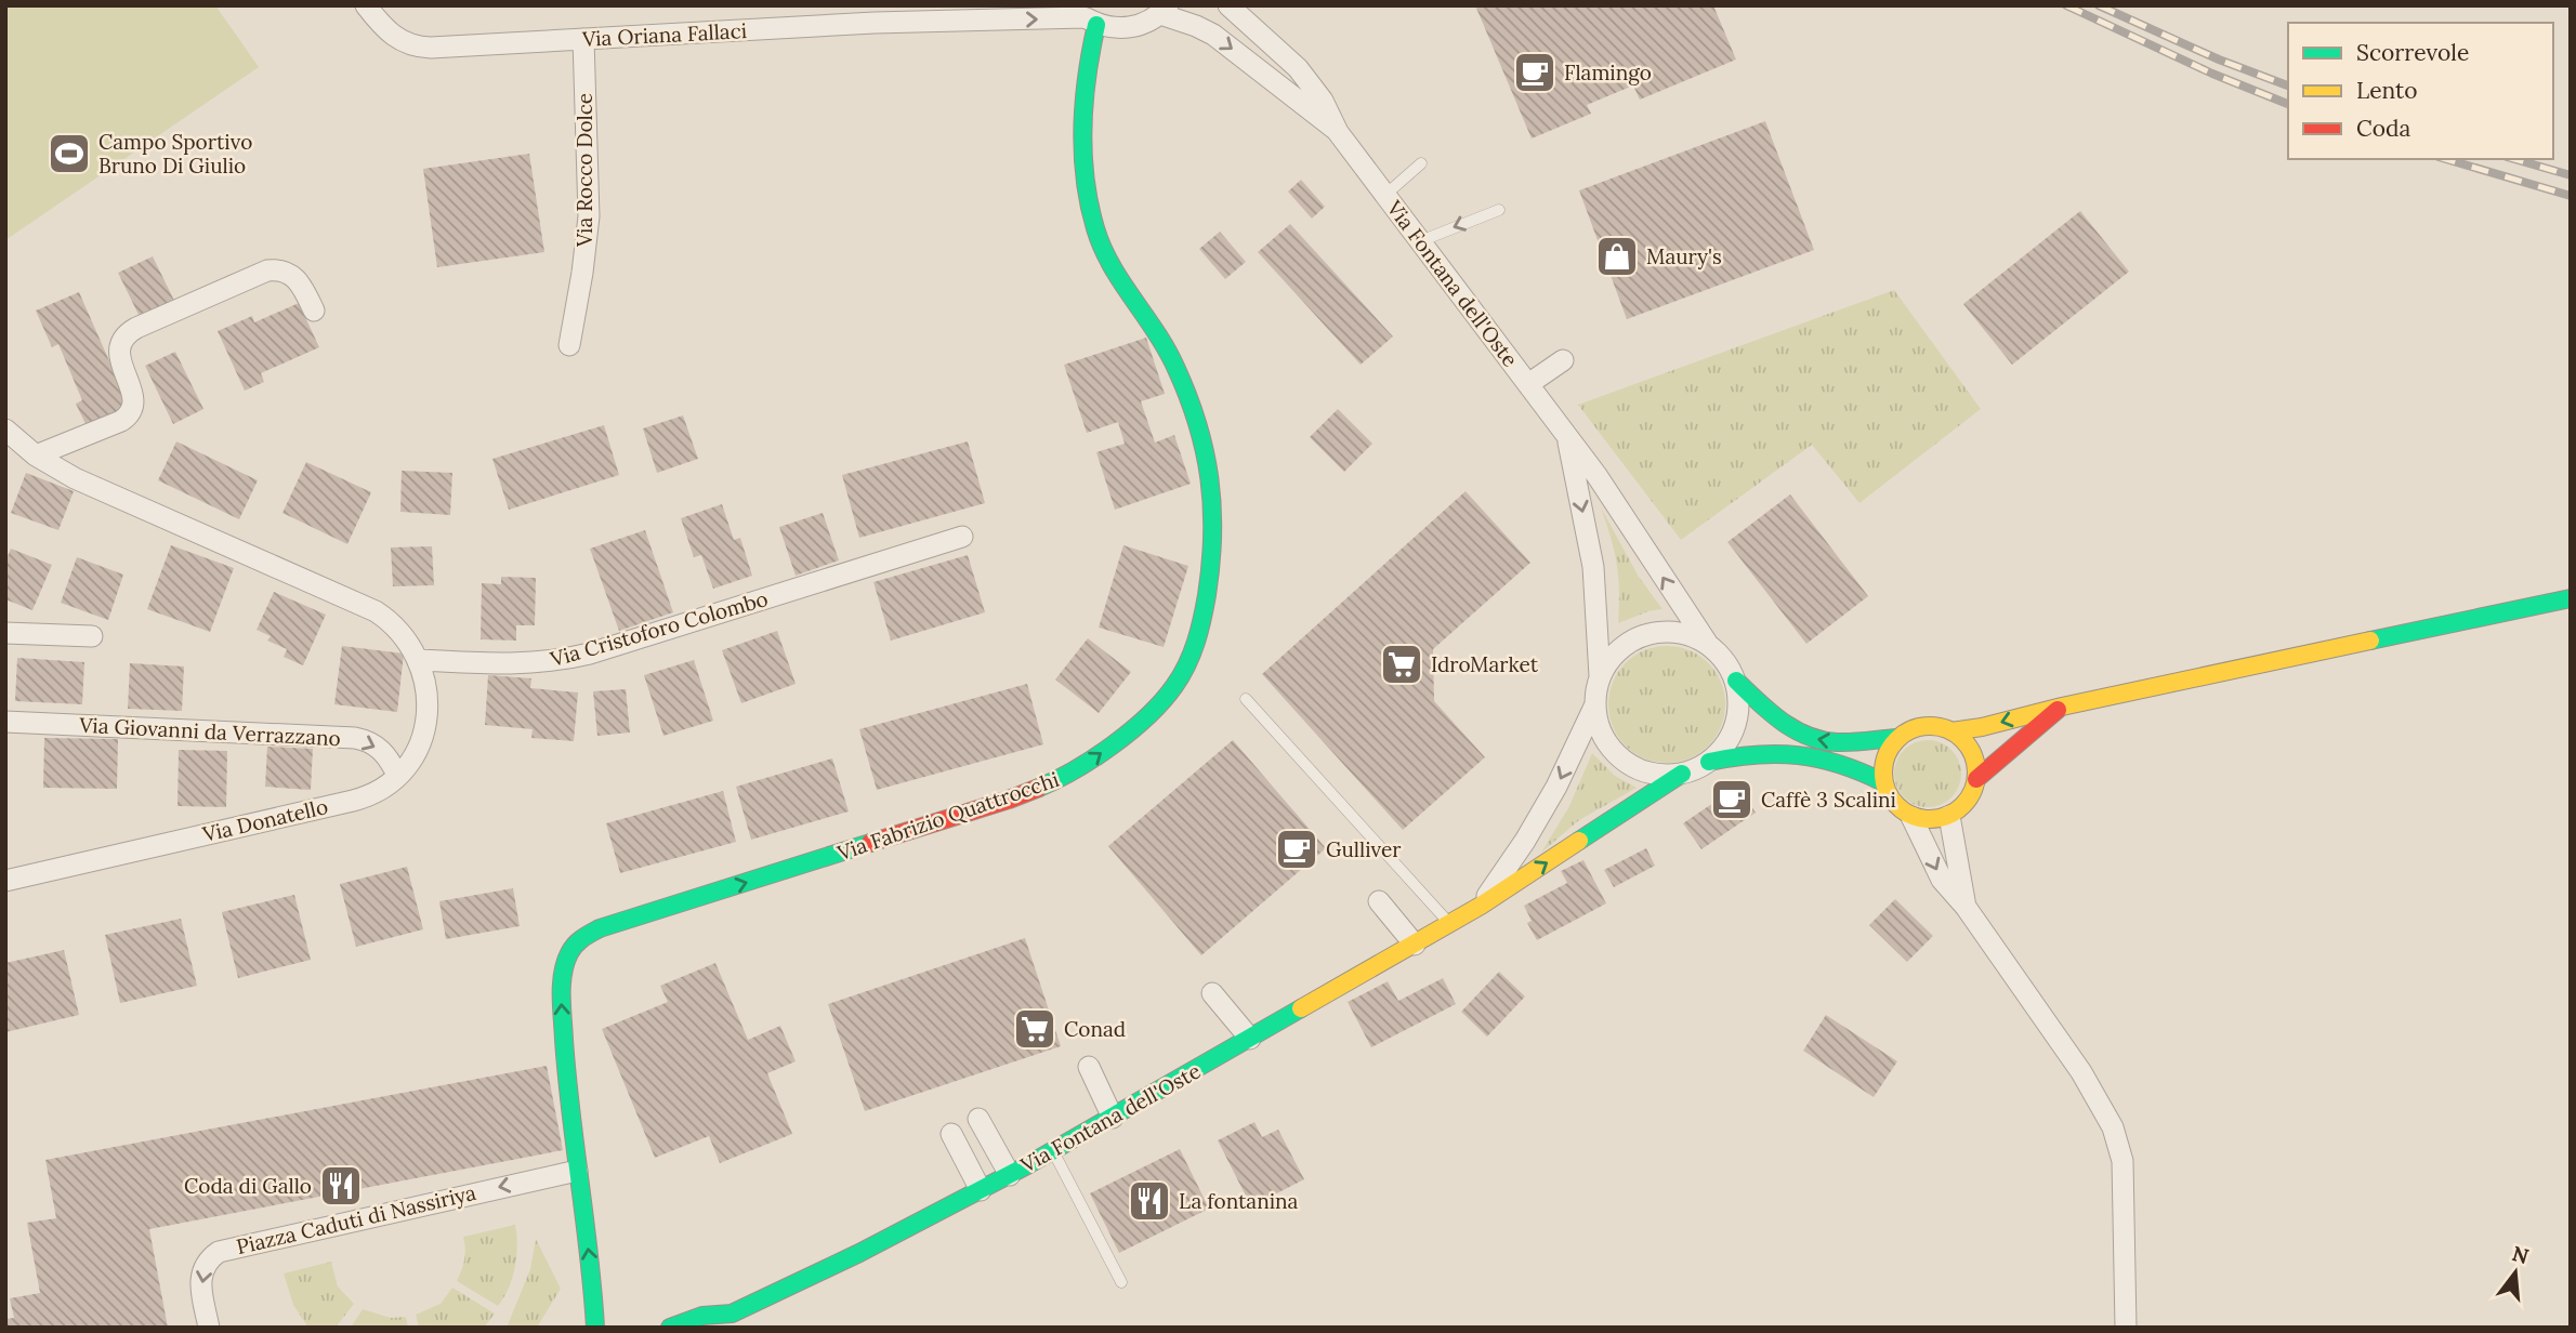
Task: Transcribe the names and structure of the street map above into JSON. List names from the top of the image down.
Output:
{
  "streets": {
    "street": [
      "Via Oriana Fallaci",
      "Via Rocco Dolce",
      "Via Fontana dell'Oste",
      "Via Cristoforo Colombo",
      "Via Giovanni da Verrazzano",
      "Via Fabrizio Quattrocchi",
      "Via Donatello",
      "Piazza Caduti di Nassiriya"
    ]
  },
  "crossings": [
    ["Via Oriana Fallaci", "Via Rocco Dolce"],
    ["Via Oriana Fallaci", "Via Fontana dell'Oste"],
    ["Via Oriana Fallaci", "Via Fabrizio Quattrocchi"],
    ["Via Cristoforo Colombo", "Via Donatello"],
    ["Via Giovanni da Verrazzano", "Via Donatello"],
    ["Via Fabrizio Quattrocchi", "Piazza Caduti di Nassiriya"]
  ],
  "one_way": ["Piazza Caduti di Nassiriya"],
  "places": {
    "cafe": ["Flamingo", "Caffè 3 Scalini", "Gulliver"],
    "sports": ["Campo Sportivo Bruno Di Giulio"],
    "shop": ["Maury's"],
    "supermarket": ["IdroMarket", "Conad"],
    "restaurant": ["Coda di Gallo", "La fontanina"]
  },
  "legend": ["Scorrevole", "Lento", "Coda"],
  "north": "top"
}
